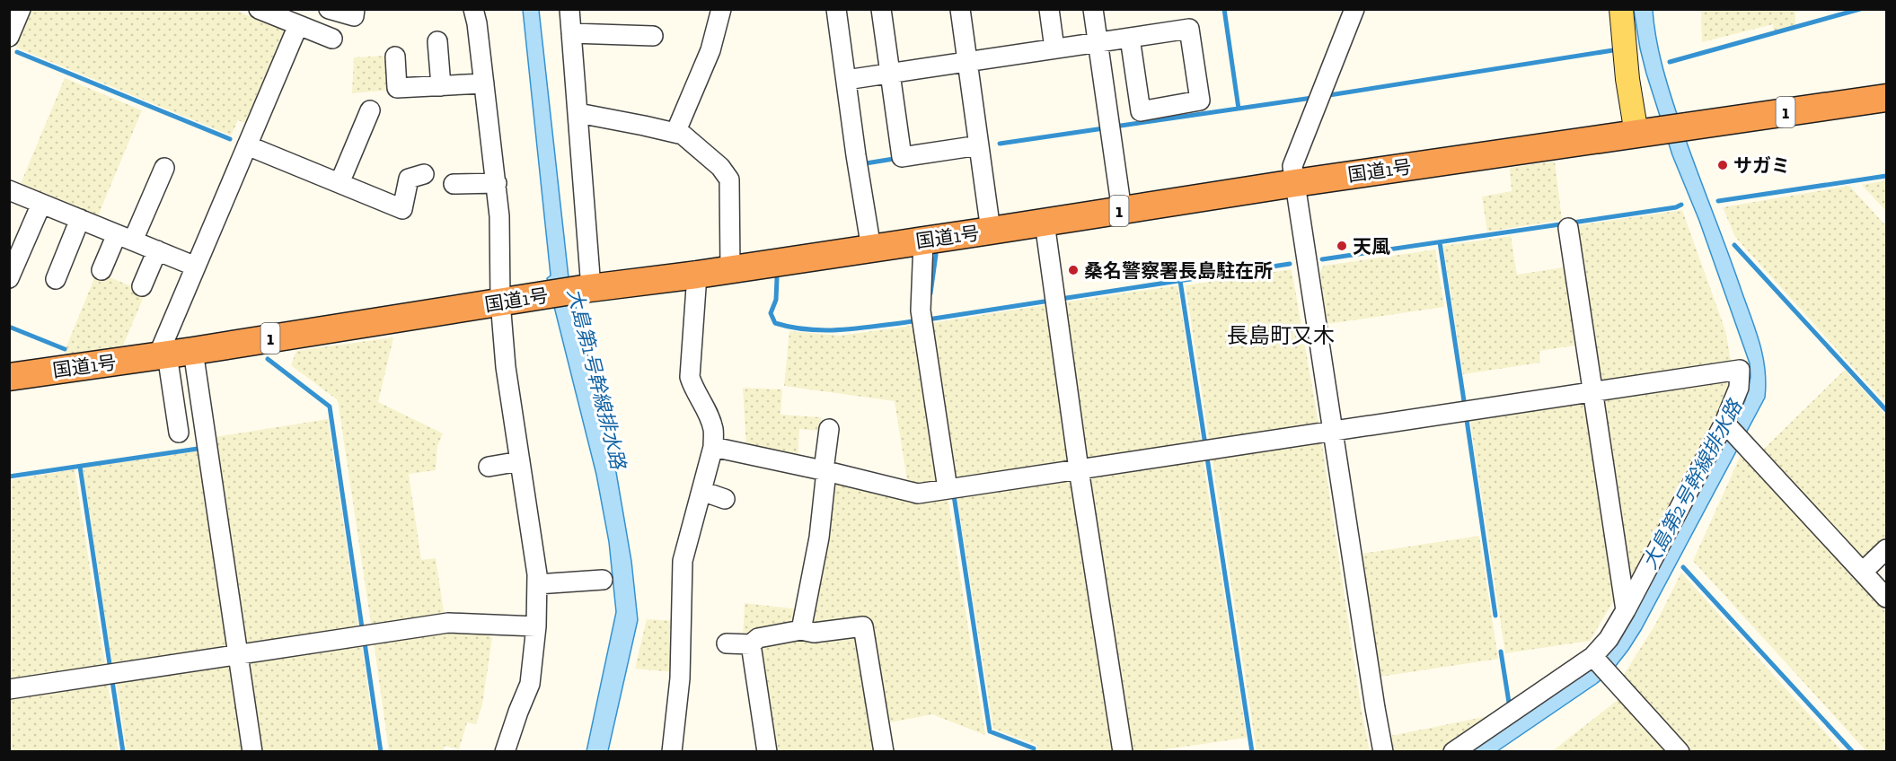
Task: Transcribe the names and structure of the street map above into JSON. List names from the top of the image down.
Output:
{
  "streets": {
    "highway": ["1", "国道1号"]
  },
  "districts": ["長島町又木"],
  "water": ["大島第1号幹線排水路", "大島第2号幹線排水路"],
  "places": ["サガミ", "天風", "桑名警察署長島駐在所"]
}
